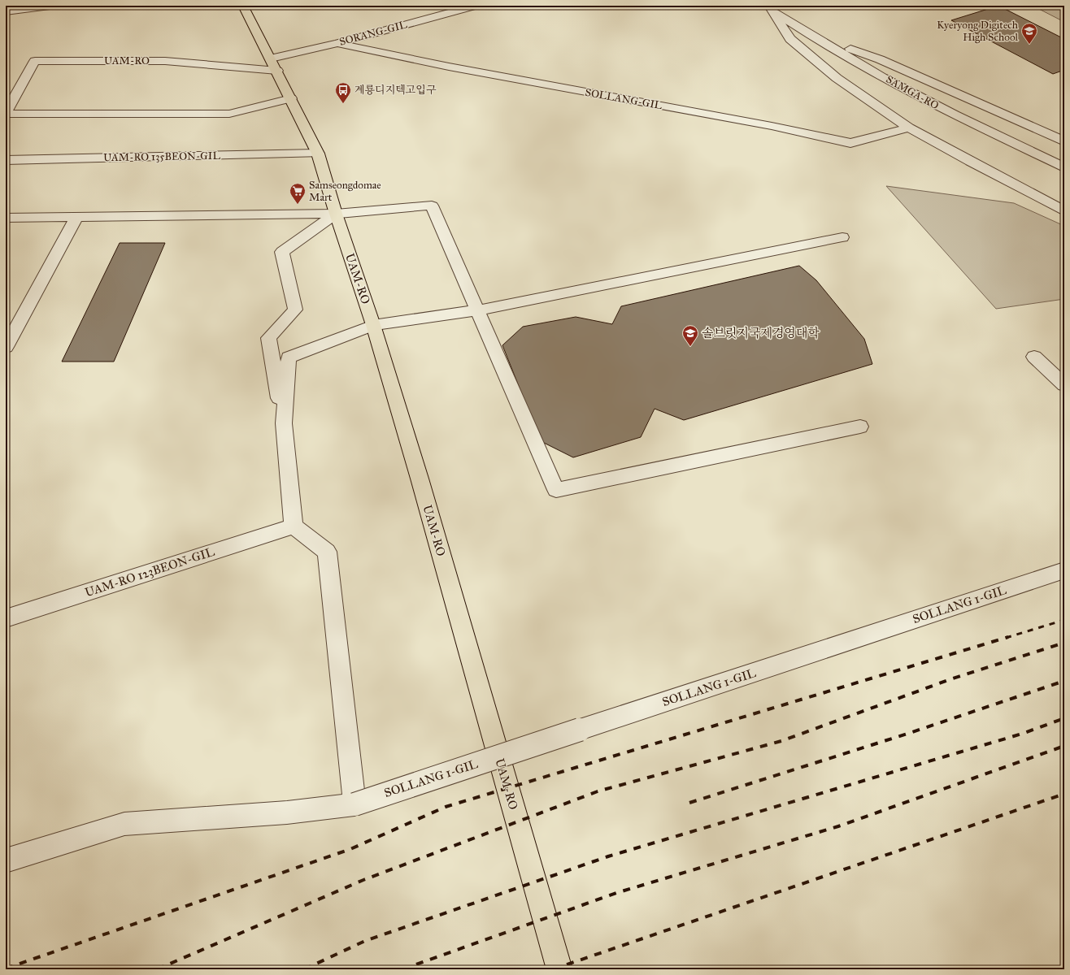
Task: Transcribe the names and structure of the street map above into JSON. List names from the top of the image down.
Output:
{
  "streets": {
    "main road": ["UAM-RO"],
    "street": [
      "SORANG-GIL",
      "SAMGA-RO",
      "SOLLANG-GIL",
      "UAM-RO 135BEON-GIL",
      "UAM-RO 123BEON-GIL",
      "SOLLANG 1-GIL"
    ]
  },
  "crossings": [
    ["SORANG-GIL", "UAM-RO"],
    ["SORANG-GIL", "SOLLANG-GIL"],
    ["UAM-RO", "UAM-RO 135BEON-GIL"]
  ],
  "places": {
    "school or university": ["Kyeryong Digitech High School", "솔브릿지국제경영대학"],
    "bus stop": ["계룡디지텍고입구"],
    "supermarket": ["Samseongdomae Mart"]
  }
}
